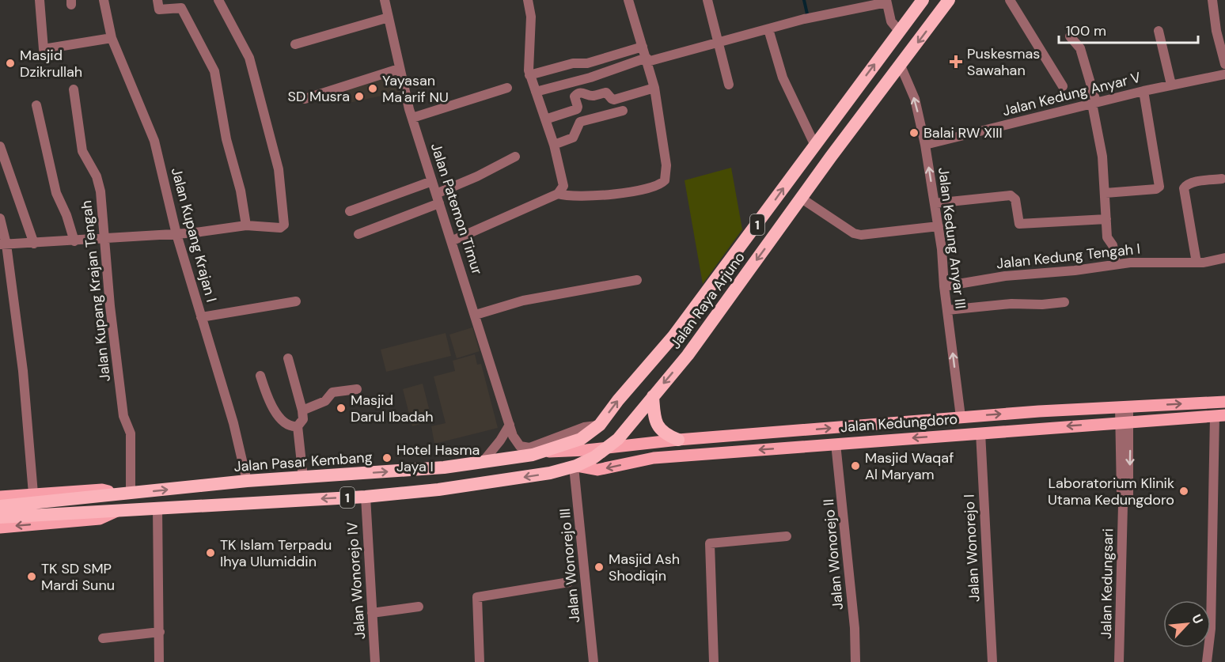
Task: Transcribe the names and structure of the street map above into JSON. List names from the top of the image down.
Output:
{
  "streets": {
    "highway": ["1", "Jalan Raya Arjuno", "Jalan Pasar Kembang"],
    "main road": ["Jalan Kedungdoro"],
    "street": [
      "Jalan Kedung Anyar V",
      "Jalan Patemon Timur",
      "Jalan Kupang Krajan I",
      "Jalan Kedung Anyar III",
      "Jalan Kedung Tengah I",
      "Jalan Kupang Krajan Tengah",
      "Jalan Wonorejo I",
      "Jalan Wonorejo II",
      "Jalan Wonorejo III",
      "Jalan Wonorejo IV",
      "Jalan Kedungsari"
    ]
  },
  "crossings": [
    ["Jalan Kedung Anyar V", "Jalan Kedung Anyar III"],
    ["Jalan Patemon Timur", "Jalan Raya Arjuno"],
    ["1", "Jalan Raya Arjuno"],
    ["1", "Jalan Kedungdoro"],
    ["1", "Jalan Pasar Kembang"],
    ["1", "Jalan Wonorejo III"],
    ["1", "Jalan Wonorejo IV"],
    ["Jalan Kupang Krajan I", "Jalan Pasar Kembang"],
    ["Jalan Kedung Anyar III", "Jalan Kedung Tengah I"],
    ["Jalan Kedung Anyar III", "Jalan Raya Arjuno"],
    ["Jalan Kedung Anyar III", "Jalan Kedungdoro"],
    ["Jalan Kupang Krajan Tengah", "Jalan Pasar Kembang"],
    ["Jalan Raya Arjuno", "Jalan Kedungdoro"],
    ["Jalan Raya Arjuno", "Jalan Pasar Kembang"],
    ["Jalan Raya Arjuno", "Jalan Wonorejo III"],
    ["Jalan Kedungdoro", "Jalan Pasar Kembang"],
    ["Jalan Kedungdoro", "Jalan Wonorejo I"],
    ["Jalan Kedungdoro", "Jalan Wonorejo II"],
    ["Jalan Kedungdoro", "Jalan Wonorejo III"],
    ["Jalan Kedungdoro", "Jalan Kedungsari"]
  ],
  "one_way": ["Jalan Kedung Anyar III"],
  "places": {
    "health": ["Puskesmas Sawahan"],
    "other": [
      "Masjid Dzikrullah",
      "Yayasan Ma'arif NU",
      "SD Musra",
      "Balai RW XIII",
      "Masjid Darul Ibadah",
      "Hotel Hasma Jaya I",
      "Masjid Waqaf Al Maryam",
      "Laboratorium Klinik Utama Kedungdoro",
      "TK Islam Terpadu Ihya Ulumiddin",
      "Masjid Ash Shodiqin",
      "TK SD SMP Mardi Sunu"
    ]
  },
  "scale_bar": "100 m",
  "north": "top right"
}
